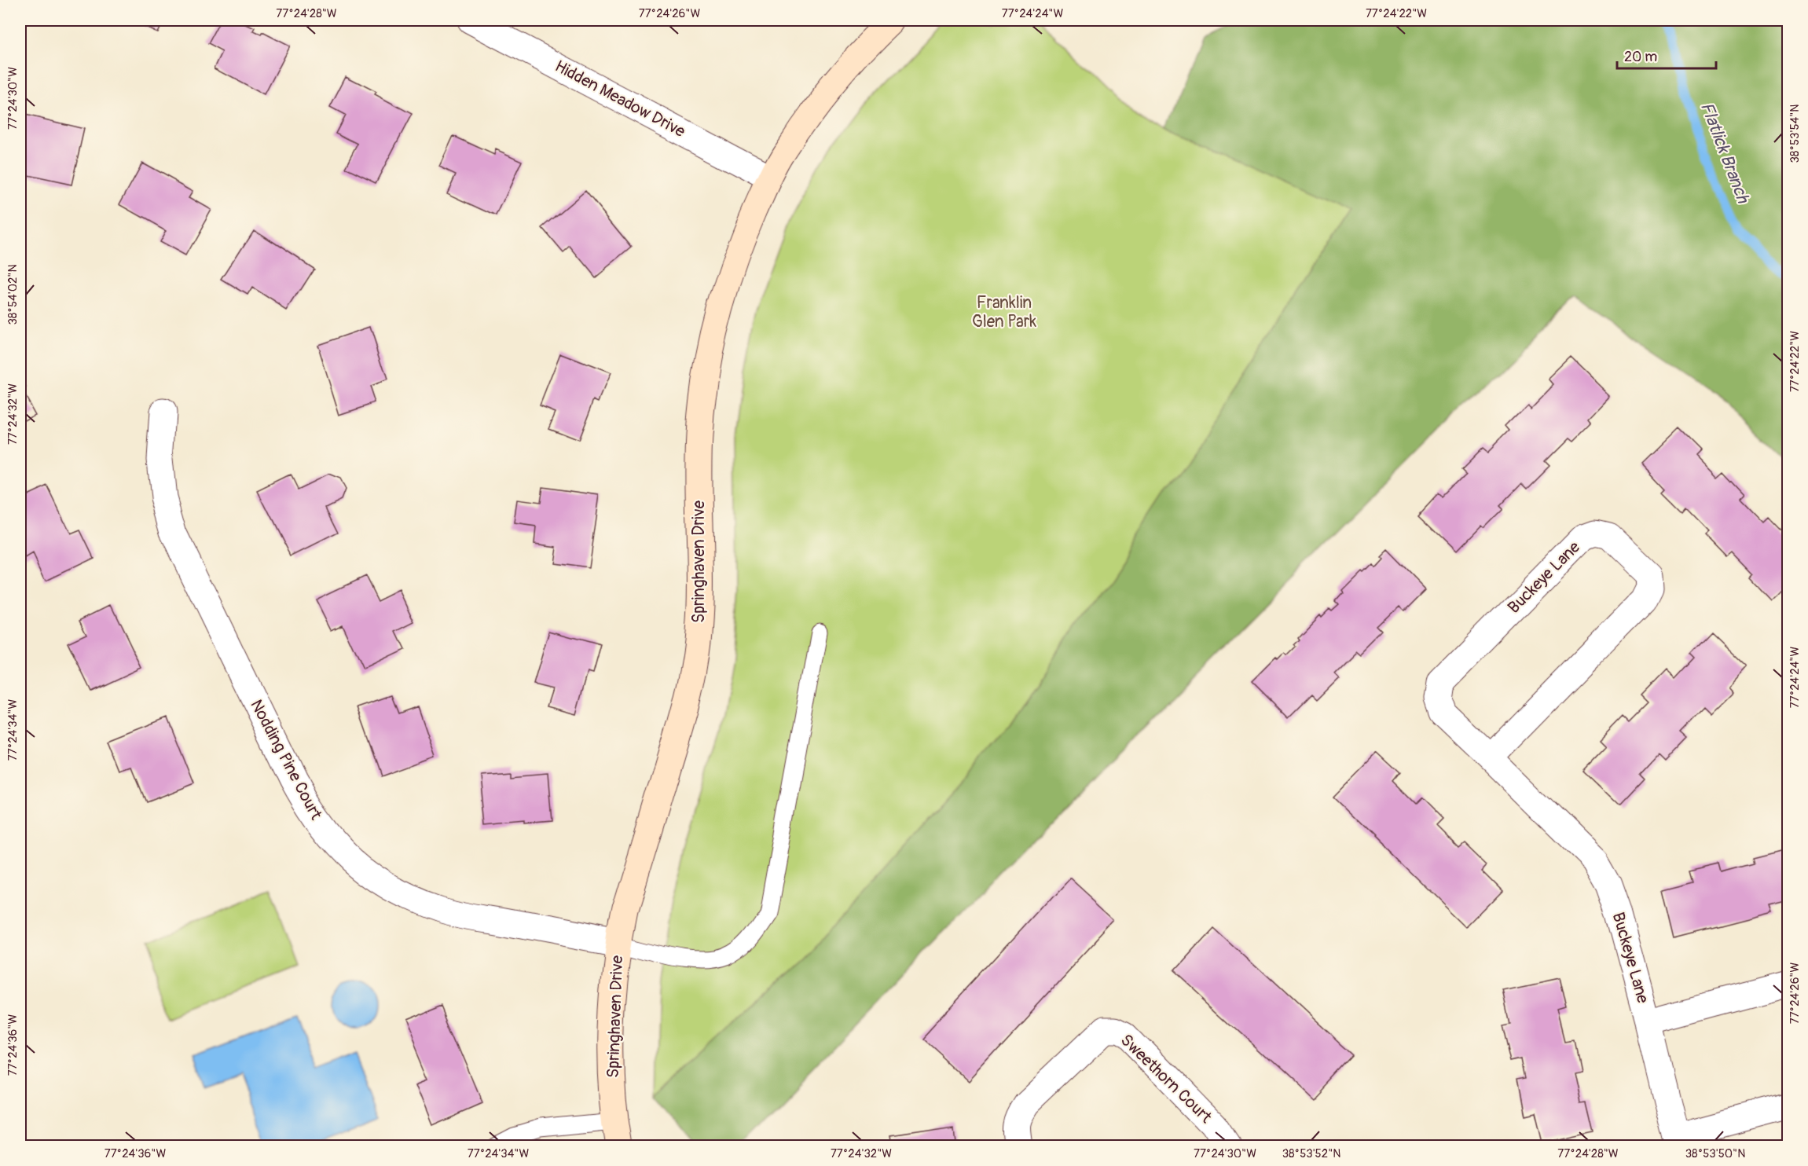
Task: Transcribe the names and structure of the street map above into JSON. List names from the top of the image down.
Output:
{
  "streets": {
    "street": [
      "Hidden Meadow Drive",
      "Springhaven Drive",
      "Buckeye Lane",
      "Nodding Pine Court",
      "Sweethorn Court"
    ]
  },
  "crossings": [
    ["Hidden Meadow Drive", "Springhaven Drive"],
    ["Springhaven Drive", "Nodding Pine Court"]
  ],
  "water": ["Flatlick Branch"],
  "parks": ["Franklin Glen Park"],
  "scale_bar": "20 m",
  "coordinates": [
    "77°24'28\"W",
    "77°24'26\"W",
    "77°24'24\"W",
    "77°24'22\"W",
    "77°24'30\"W",
    "38°53'54\"N",
    "38°54'02\"N",
    "77°24'32\"W",
    "77°24'34\"W",
    "77°24'36\"W",
    "38°53'52\"N",
    "38°53'50\"N"
  ]
}
